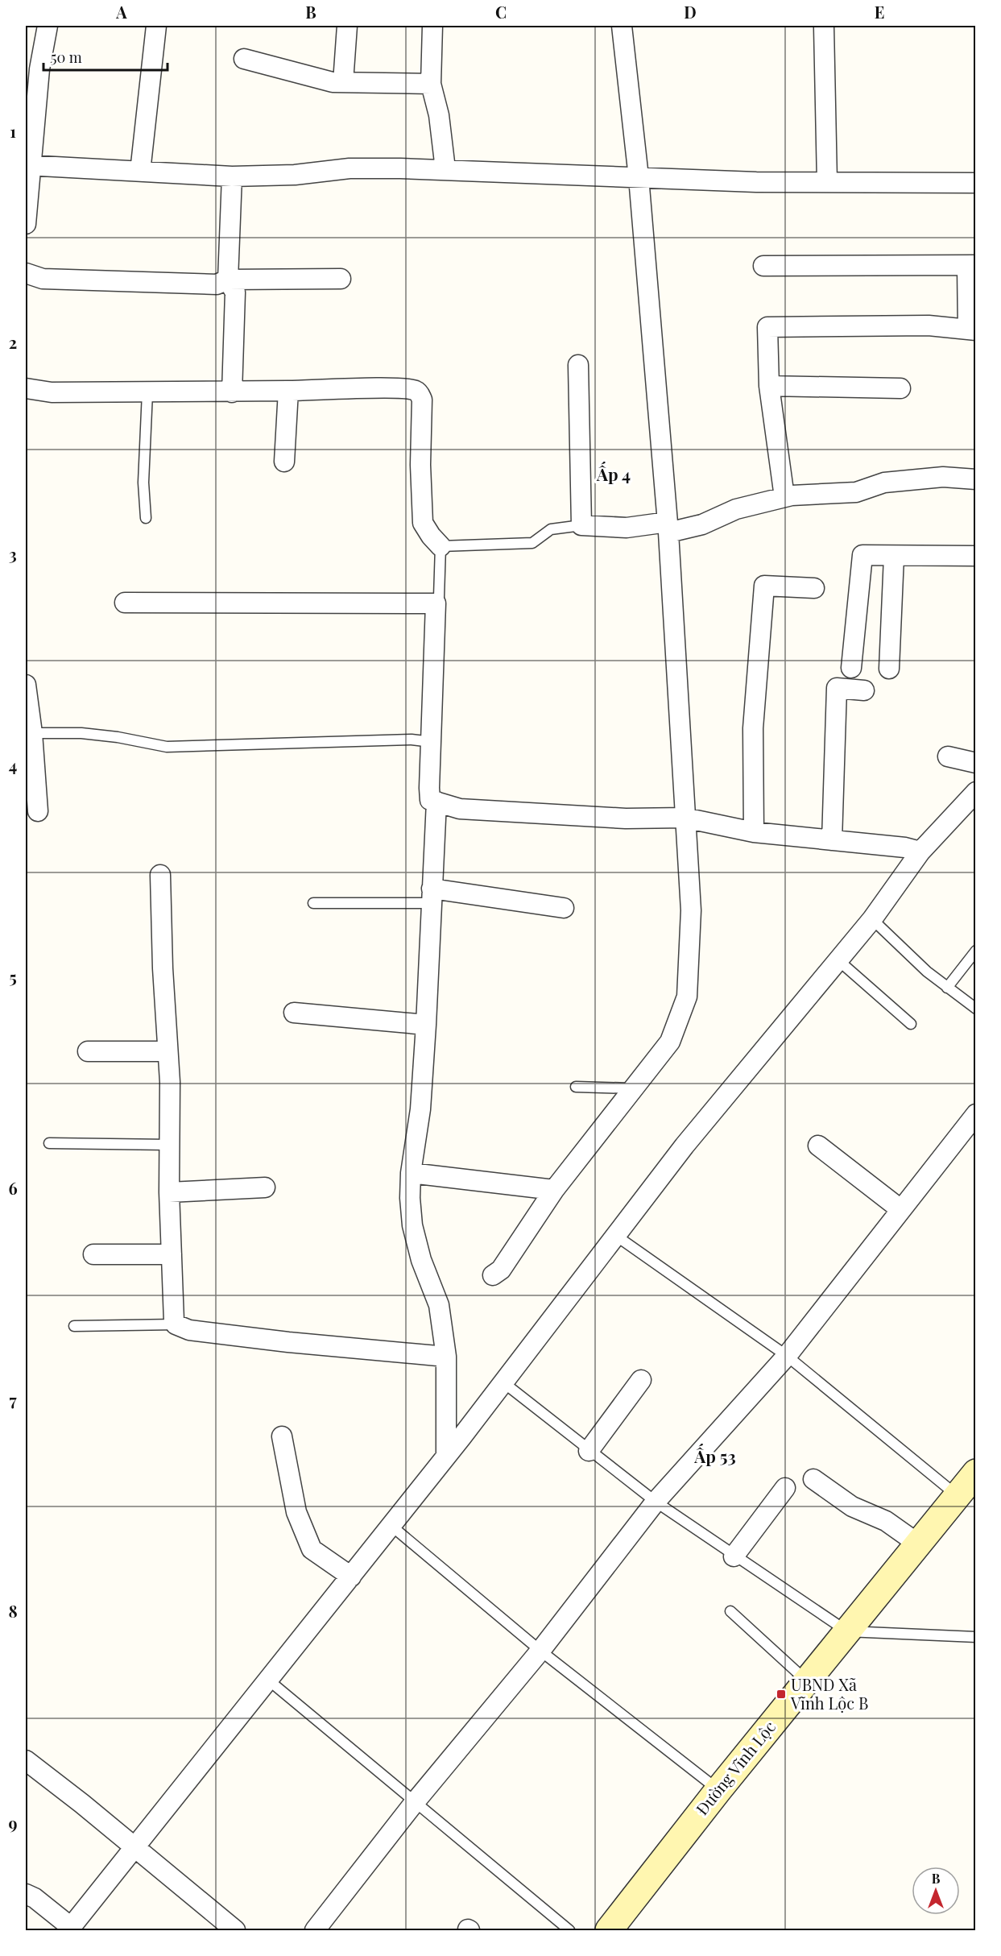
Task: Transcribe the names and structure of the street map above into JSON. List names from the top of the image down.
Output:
{
  "streets": {
    "main road": ["Đường Vĩnh Lộc"]
  },
  "districts": ["Ấp 4", "Ấp 53"],
  "places": {
    "transit": ["UBND Xã Vĩnh Lộc B"]
  },
  "scale_bar": "50 m",
  "north": "top",
  "grid": {
    "columns": [
      "A",
      "B",
      "C",
      "D",
      "E"
    ],
    "rows": [
      "1",
      "2",
      "3",
      "4",
      "5",
      "6",
      "7",
      "8",
      "9"
    ]
  }
}
